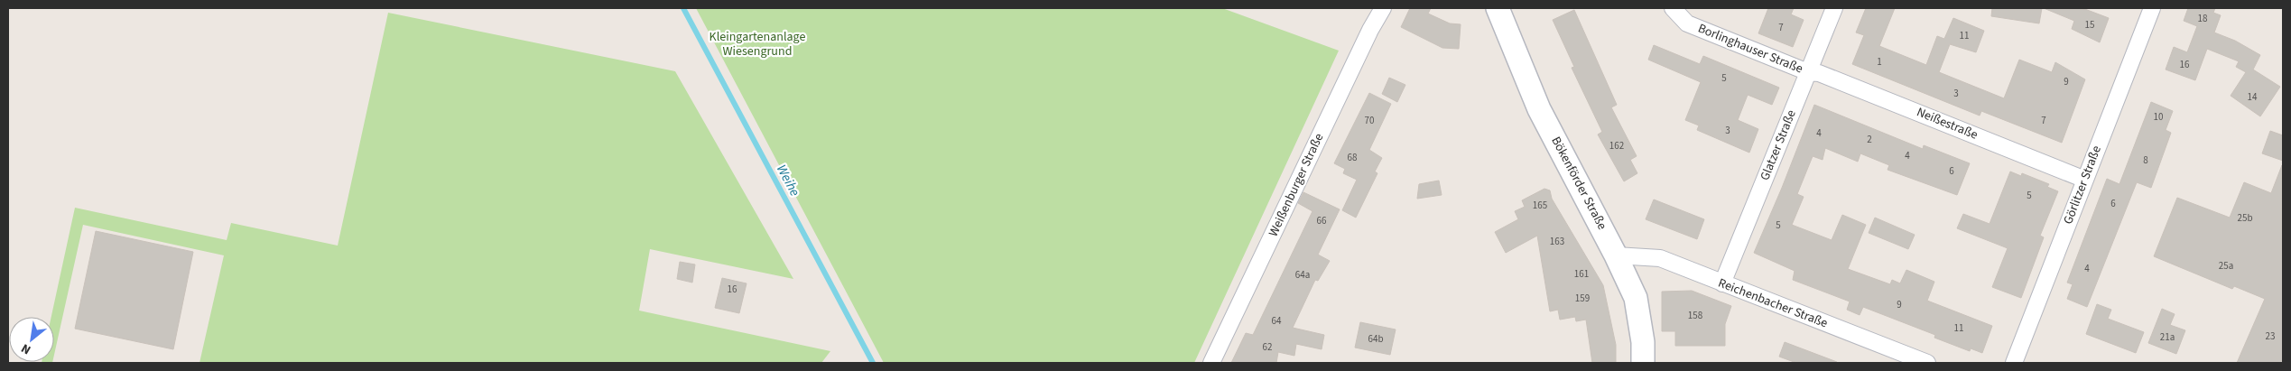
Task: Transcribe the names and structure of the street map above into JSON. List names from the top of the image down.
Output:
{
  "streets": {
    "street": [
      "Borlinghauser Straße",
      "Neißestraße",
      "Glatzer Straße",
      "Bökenförder Straße",
      "Weißenburger Straße",
      "Görlitzer Straße",
      "Reichenbacher Straße"
    ]
  },
  "crossings": [
    ["Borlinghauser Straße", "Neißestraße"],
    ["Borlinghauser Straße", "Glatzer Straße"],
    ["Neißestraße", "Glatzer Straße"],
    ["Neißestraße", "Görlitzer Straße"],
    ["Glatzer Straße", "Reichenbacher Straße"],
    ["Bökenförder Straße", "Reichenbacher Straße"]
  ],
  "water": ["Weihe"],
  "parks": ["Kleingartenanlage Wiesengrund"],
  "house_numbers": [
    "18",
    "15",
    "7",
    "11",
    "1",
    "16",
    "5",
    "9",
    "3",
    "14",
    "10",
    "70",
    "7",
    "3",
    "4",
    "2",
    "162",
    "4",
    "68",
    "8",
    "6",
    "5",
    "6",
    "165",
    "25b",
    "66",
    "5",
    "163",
    "25a",
    "4",
    "161",
    "64a",
    "16",
    "159",
    "9",
    "158",
    "64",
    "11",
    "23",
    "21a",
    "64b",
    "62"
  ],
  "north": "bottom left"
}
